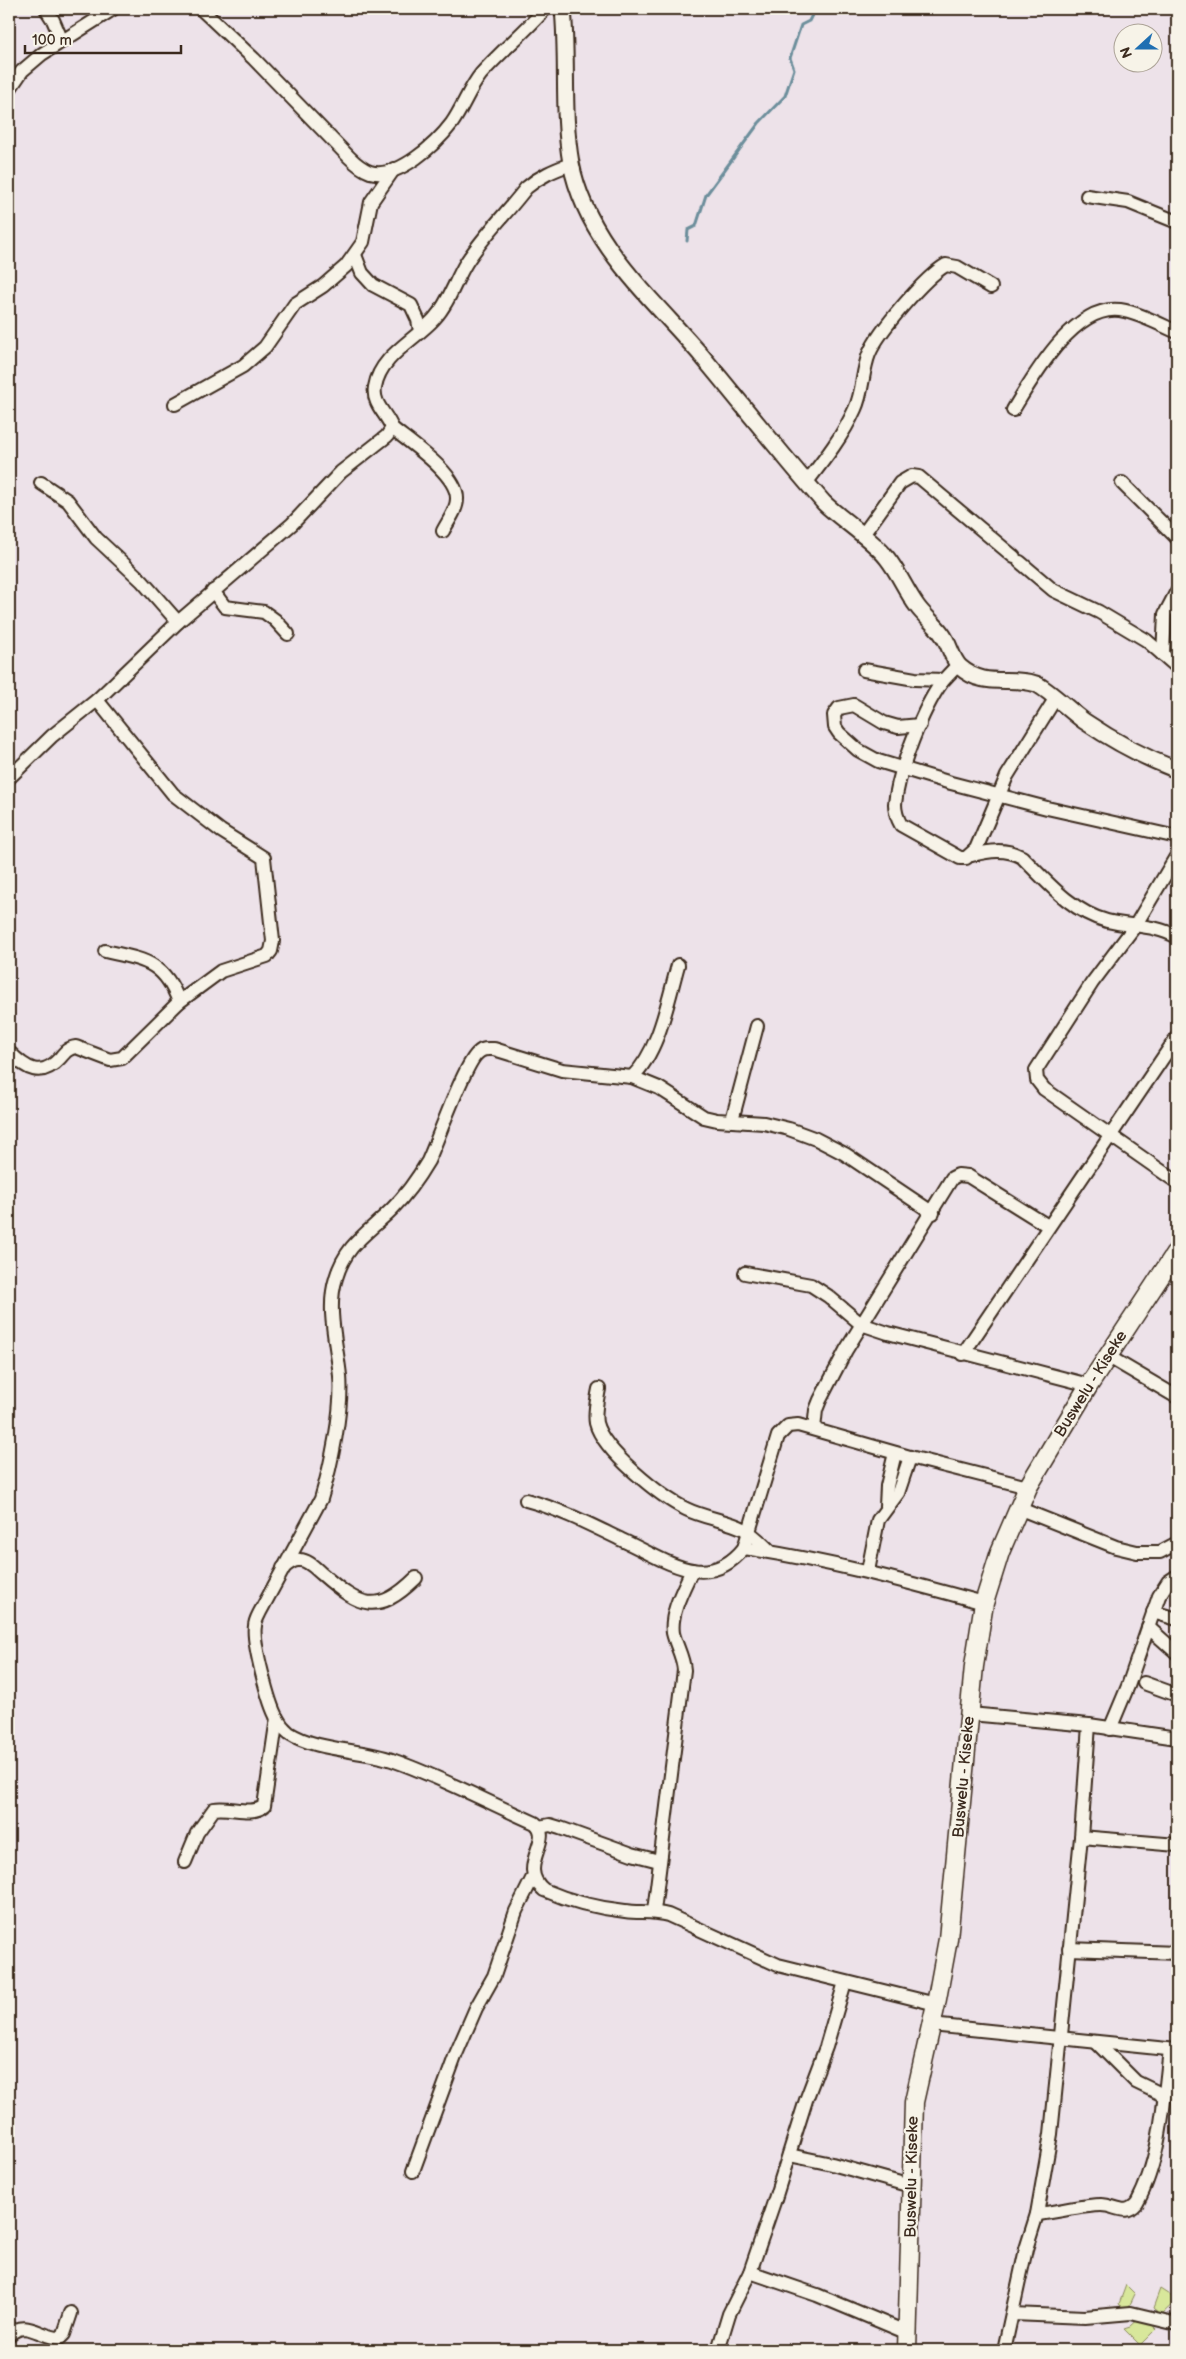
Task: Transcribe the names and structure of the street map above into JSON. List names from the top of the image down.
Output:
{
  "streets": {
    "main road": ["Buswelu - Kiseke"]
  },
  "scale_bar": "100 m",
  "north": "left"
}
